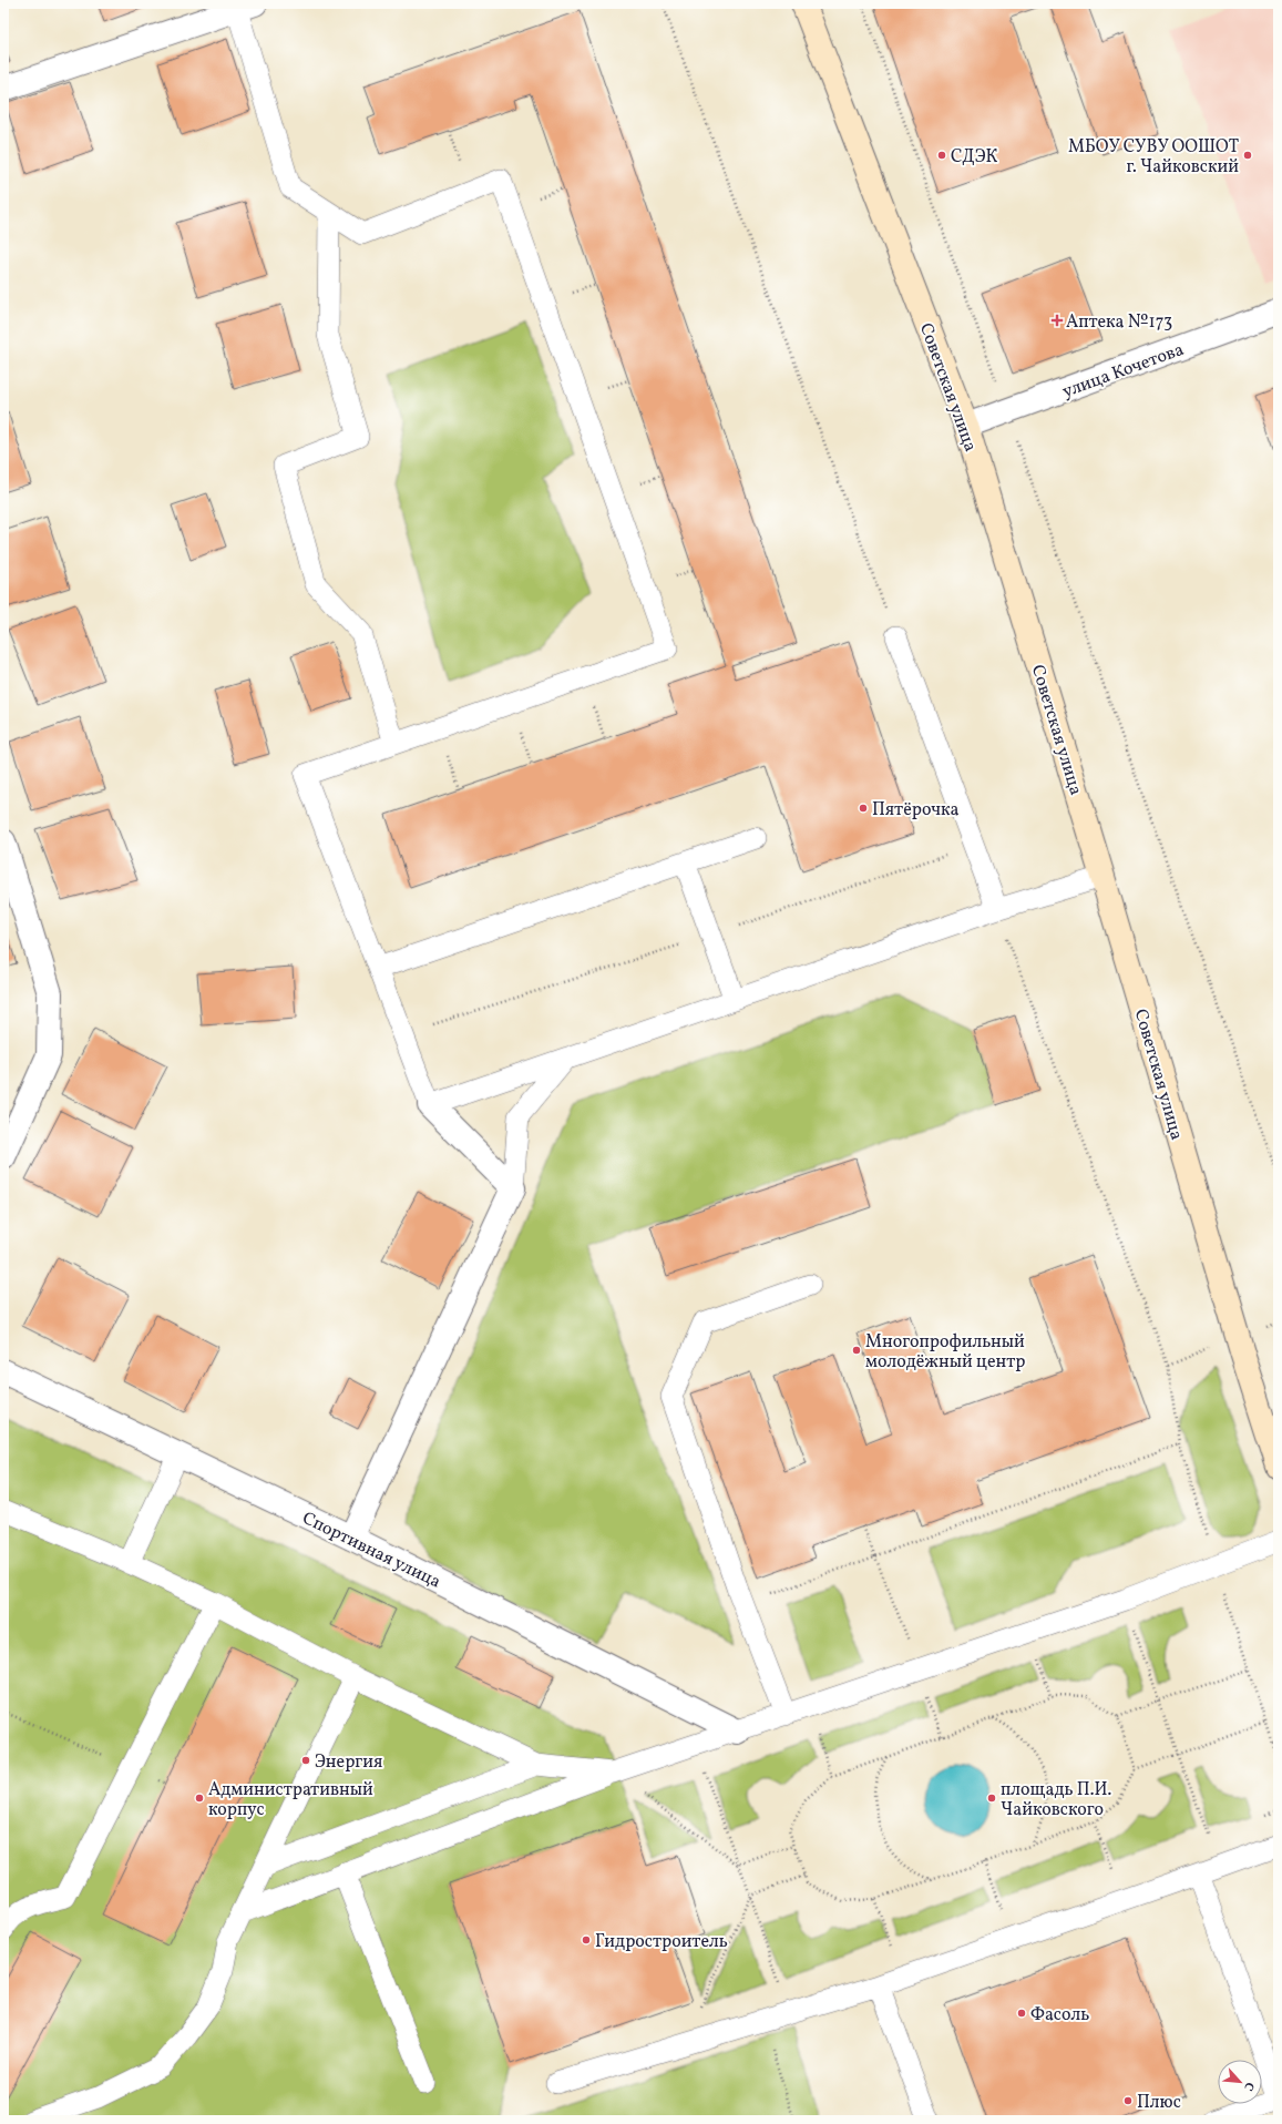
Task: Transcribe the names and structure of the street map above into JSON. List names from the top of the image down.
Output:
{
  "streets": {
    "main road": ["Советская улица"],
    "street": ["улица Кочетова", "Спортивная улица"]
  },
  "crossings": [
    ["улица Кочетова", "Советская улица"]
  ],
  "places": {
    "other": [
      "СДЭК",
      "МБОУ СУВУ ООШОТ г. Чайковский",
      "Пятёрочка",
      "Многопрофильный молодёжный центр",
      "Энергия",
      "Административный корпус",
      "площадь П.И. Чайковского",
      "Гидростроитель",
      "Фасоль",
      "Плюс"
    ],
    "health": ["Аптека №173"]
  },
  "north": "bottom right"
}
